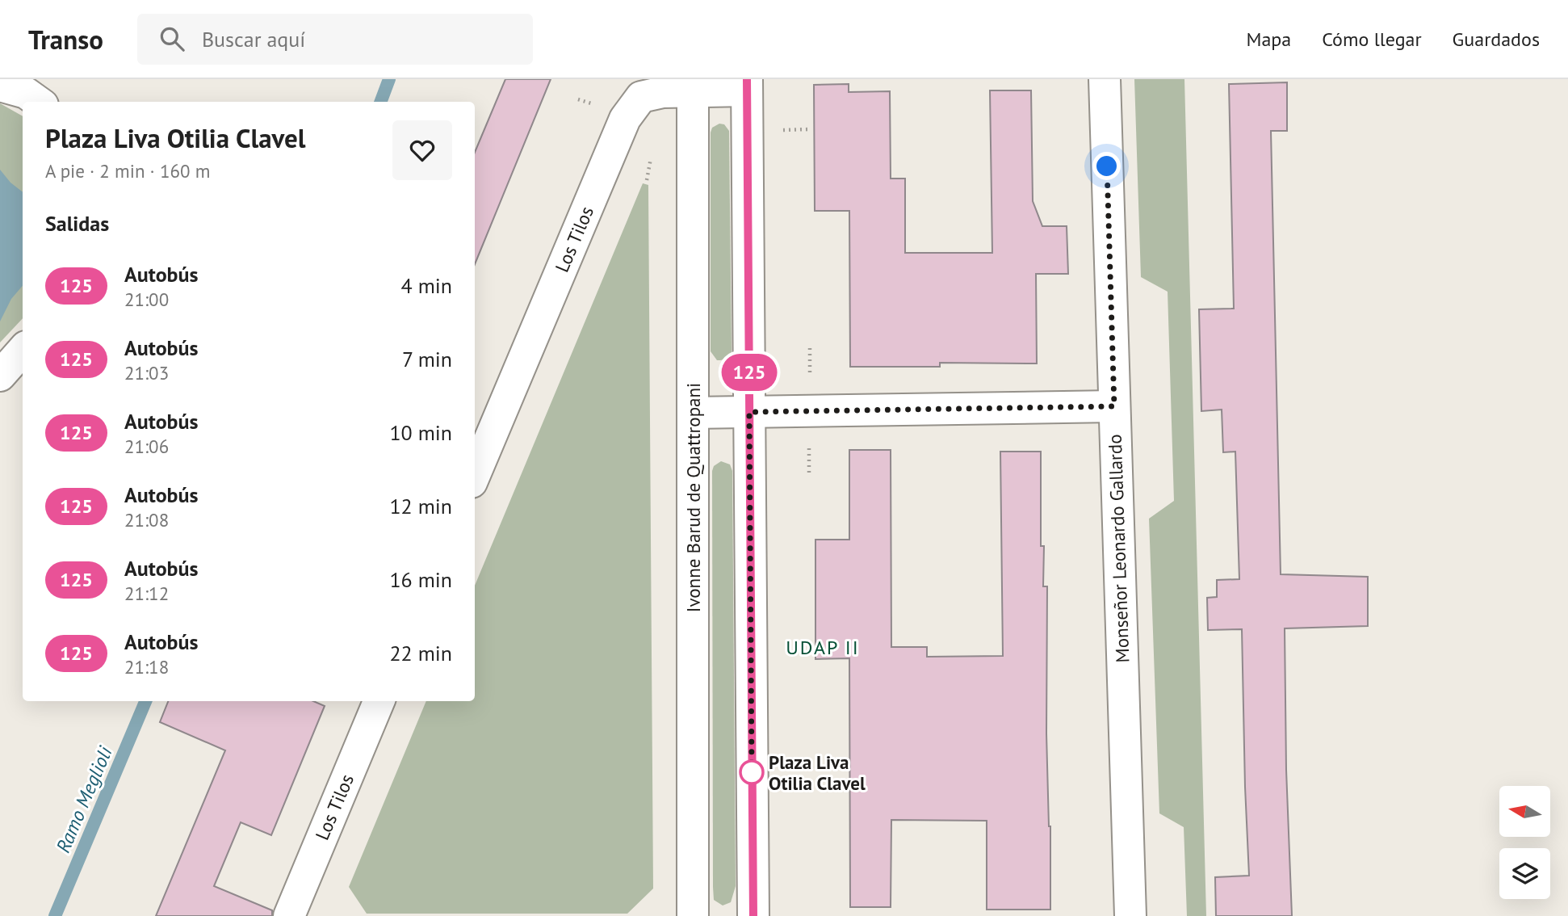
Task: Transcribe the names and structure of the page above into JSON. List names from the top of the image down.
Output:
{
  "streets": {
    "street": ["Los Tilos", "Ivonne Barud de Quattropani", "Monseñor Leonardo Gallardo"]
  },
  "crossings": [
    ["Los Tilos", "Ivonne Barud de Quattropani"]
  ],
  "districts": ["UDAP II"],
  "water": ["Ramo Meglioli"],
  "places": ["Plaza Liva Otilia Clavel"],
  "lines": ["bus line 125"],
  "north": "left",
  "page": {
    "header": "Transo",
    "search": "Buscar aquí",
    "nav": ["Mapa", "Cómo llegar", "Guardados"],
    "on_map": "125",
    "heading": [
      ["Plaza Liva Otilia Clavel", "A pie · 2 min · 160 m"],
      "Salidas"
    ],
    "list": [
      {
        "mark": "125",
        "name": "Autobús",
        "note": "21:00",
        "value": "4 min"
      },
      {
        "mark": "125",
        "name": "Autobús",
        "note": "21:03",
        "value": "7 min"
      },
      {
        "mark": "125",
        "name": "Autobús",
        "note": "21:06",
        "value": "10 min"
      },
      {
        "mark": "125",
        "name": "Autobús",
        "note": "21:08",
        "value": "12 min"
      },
      {
        "mark": "125",
        "name": "Autobús",
        "note": "21:12",
        "value": "16 min"
      },
      {
        "mark": "125",
        "name": "Autobús",
        "note": "21:18",
        "value": "22 min"
      }
    ]
  }
}
